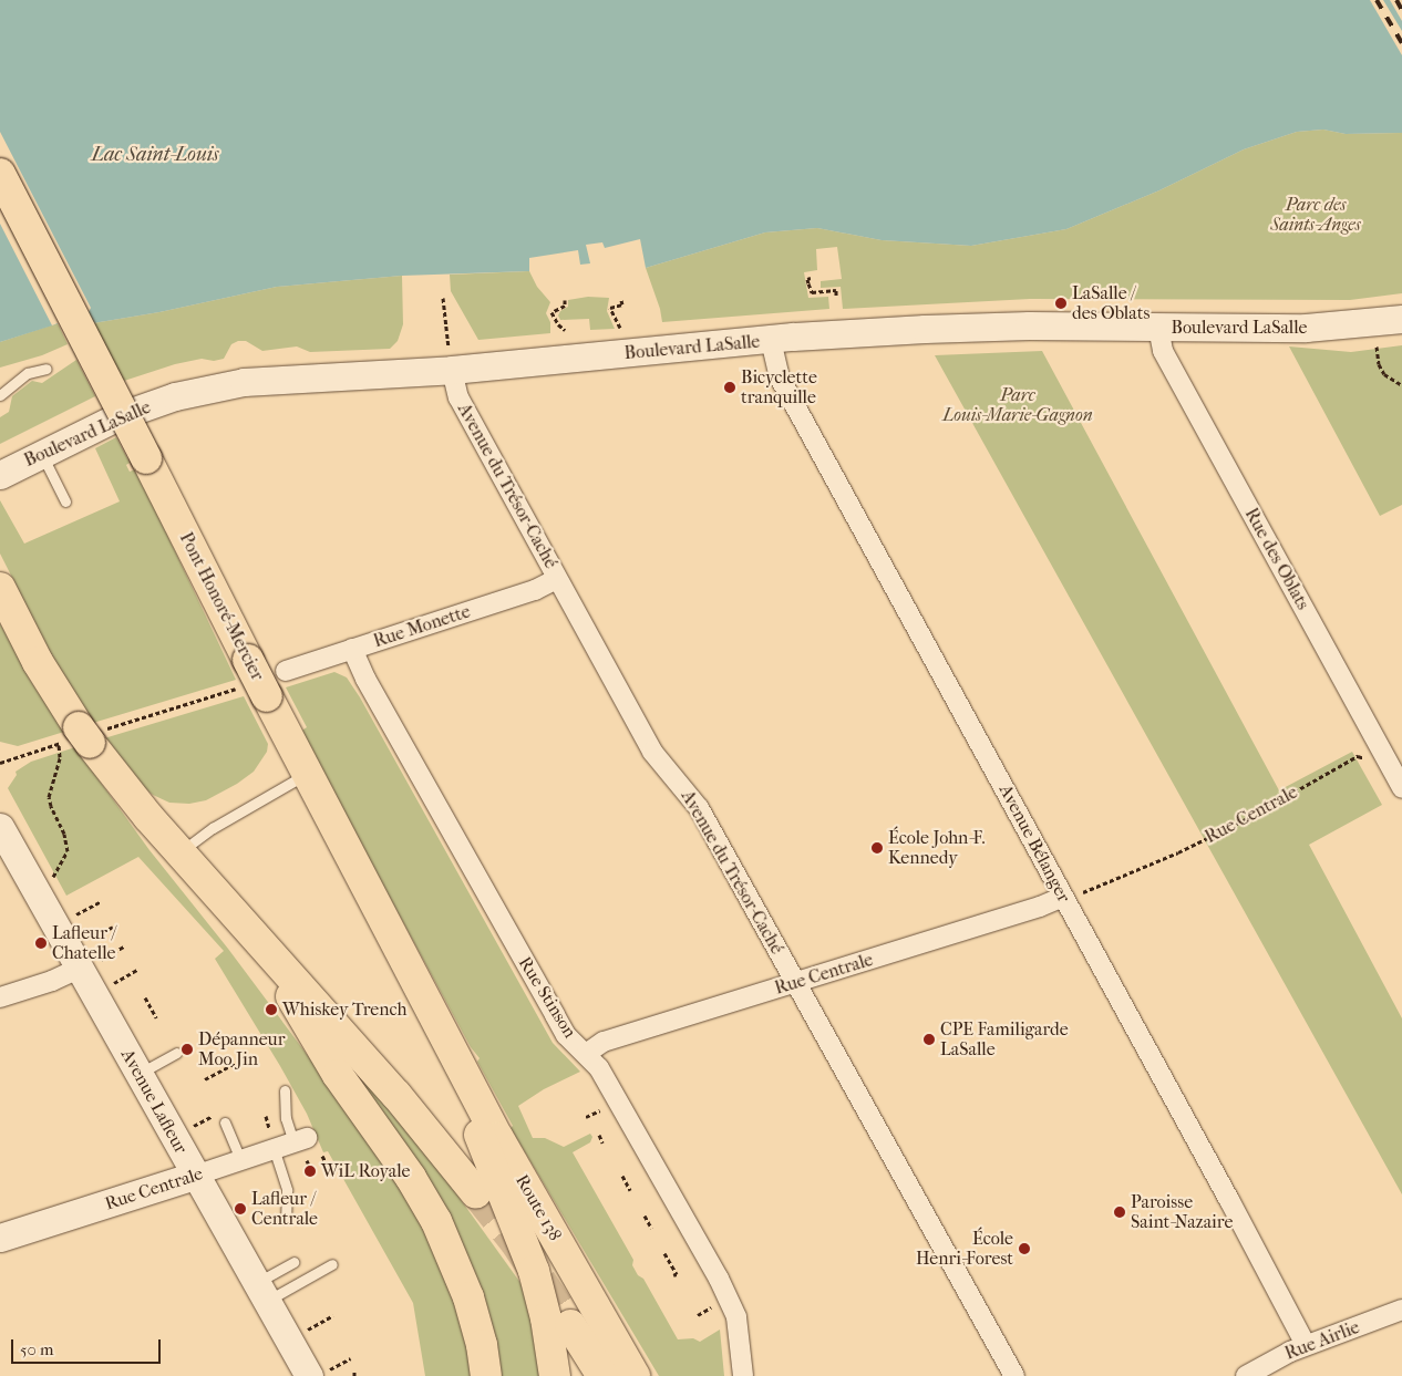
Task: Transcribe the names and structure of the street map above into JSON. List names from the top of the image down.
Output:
{
  "streets": {
    "highway": ["Pont Honoré-Mercier", "Route 138"],
    "main road": ["Boulevard LaSalle", "Rue Centrale", "Avenue Lafleur"],
    "street": [
      "Avenue du Trésor-Caché",
      "Rue des Oblats",
      "Rue Monette",
      "Avenue Bélanger",
      "Rue Stinson",
      "Rue Airlie"
    ]
  },
  "crossings": [
    ["Boulevard LaSalle", "Avenue du Trésor-Caché"],
    ["Boulevard LaSalle", "Rue des Oblats"],
    ["Boulevard LaSalle", "Avenue Bélanger"],
    ["Avenue du Trésor-Caché", "Rue Monette"],
    ["Avenue du Trésor-Caché", "Rue Centrale"],
    ["Pont Honoré-Mercier", "Route 138"],
    ["Rue Monette", "Rue Stinson"],
    ["Rue Centrale", "Avenue Bélanger"],
    ["Rue Centrale", "Rue Stinson"],
    ["Rue Centrale", "Avenue Lafleur"],
    ["Avenue Bélanger", "Rue Airlie"]
  ],
  "water": ["Lac Saint-Louis"],
  "parks": ["Parc des Saints-Anges", "Parc Louis-Marie-Gagnon"],
  "places": [
    "LaSalle / des Oblats",
    "Bicyclette tranquille",
    "École John-F. Kennedy",
    "Lafleur / Chatelle",
    "Whiskey Trench",
    "CPE Familigarde LaSalle",
    "Dépanneur Moo Jin",
    "WiL Royale",
    "Lafleur / Centrale",
    "Paroisse Saint-Nazaire",
    "École Henri-Forest"
  ],
  "scale_bar": "50 m"
}
